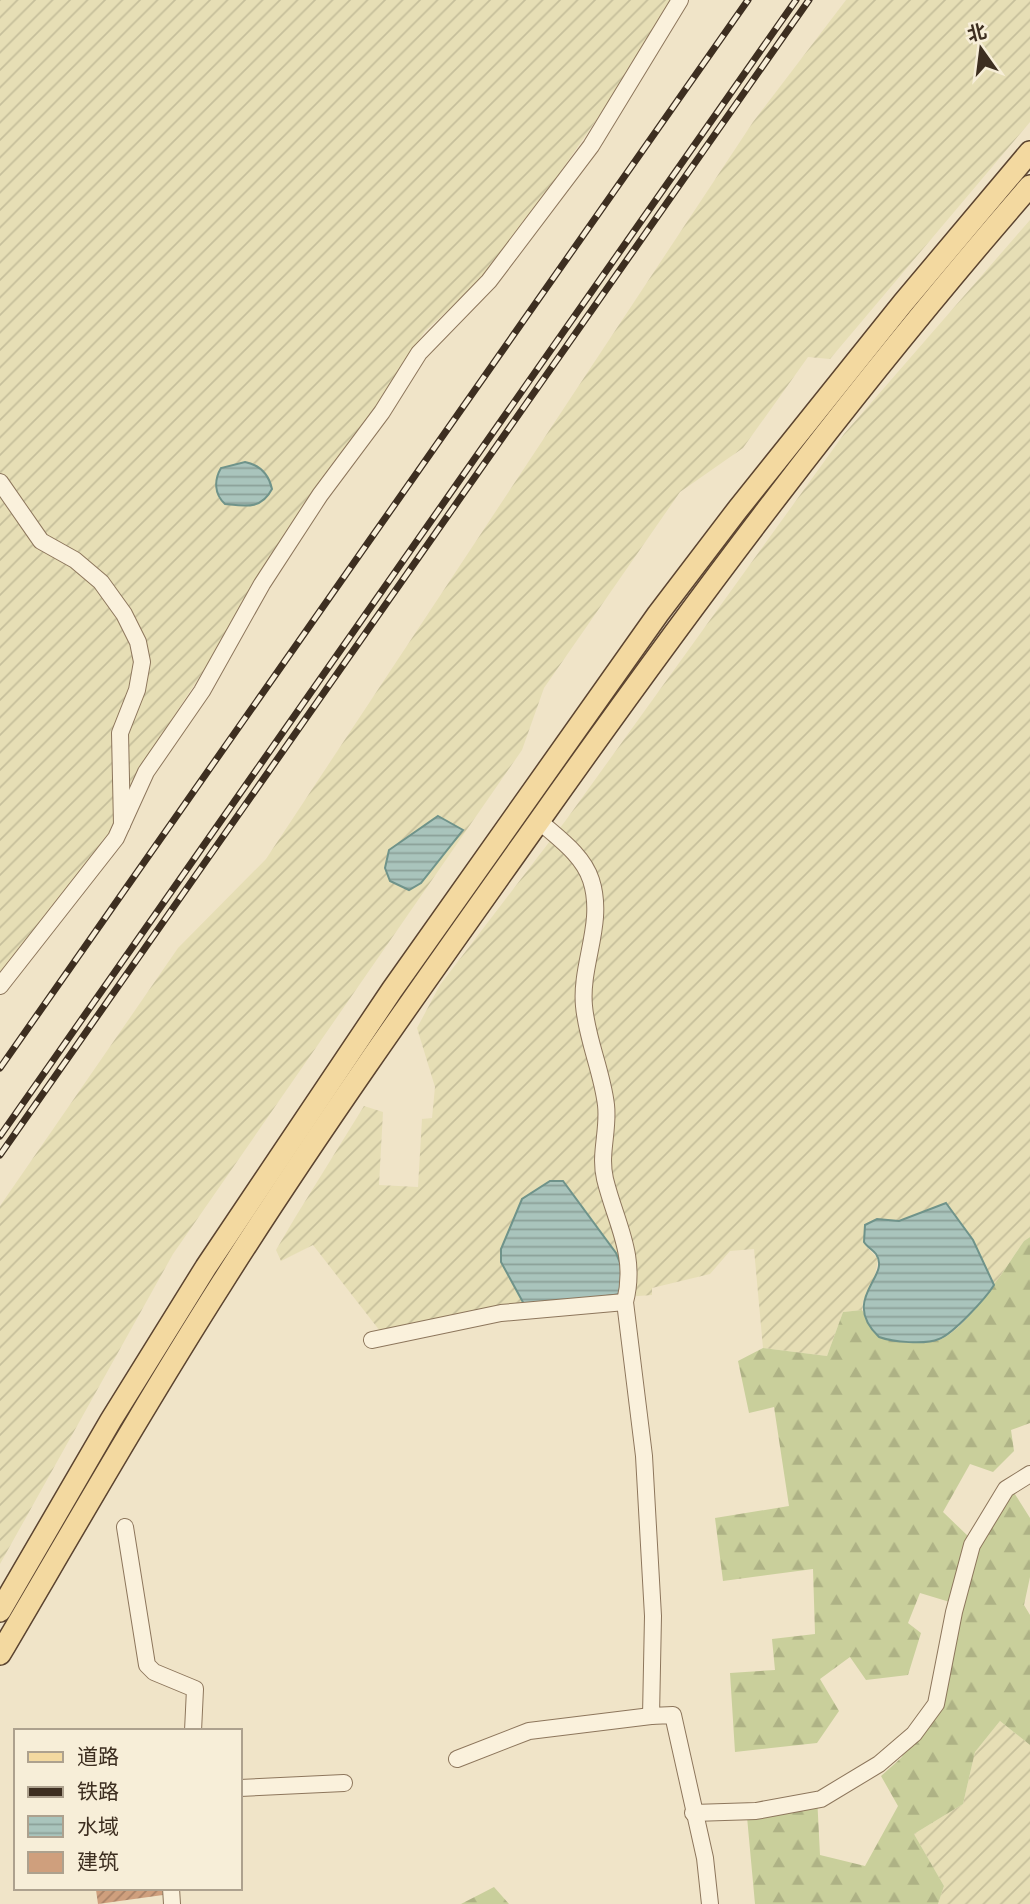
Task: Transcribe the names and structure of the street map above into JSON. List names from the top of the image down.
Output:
{
  "legend": [
    "道路",
    "铁路",
    "水域",
    "建筑"
  ],
  "north": "top"
}
